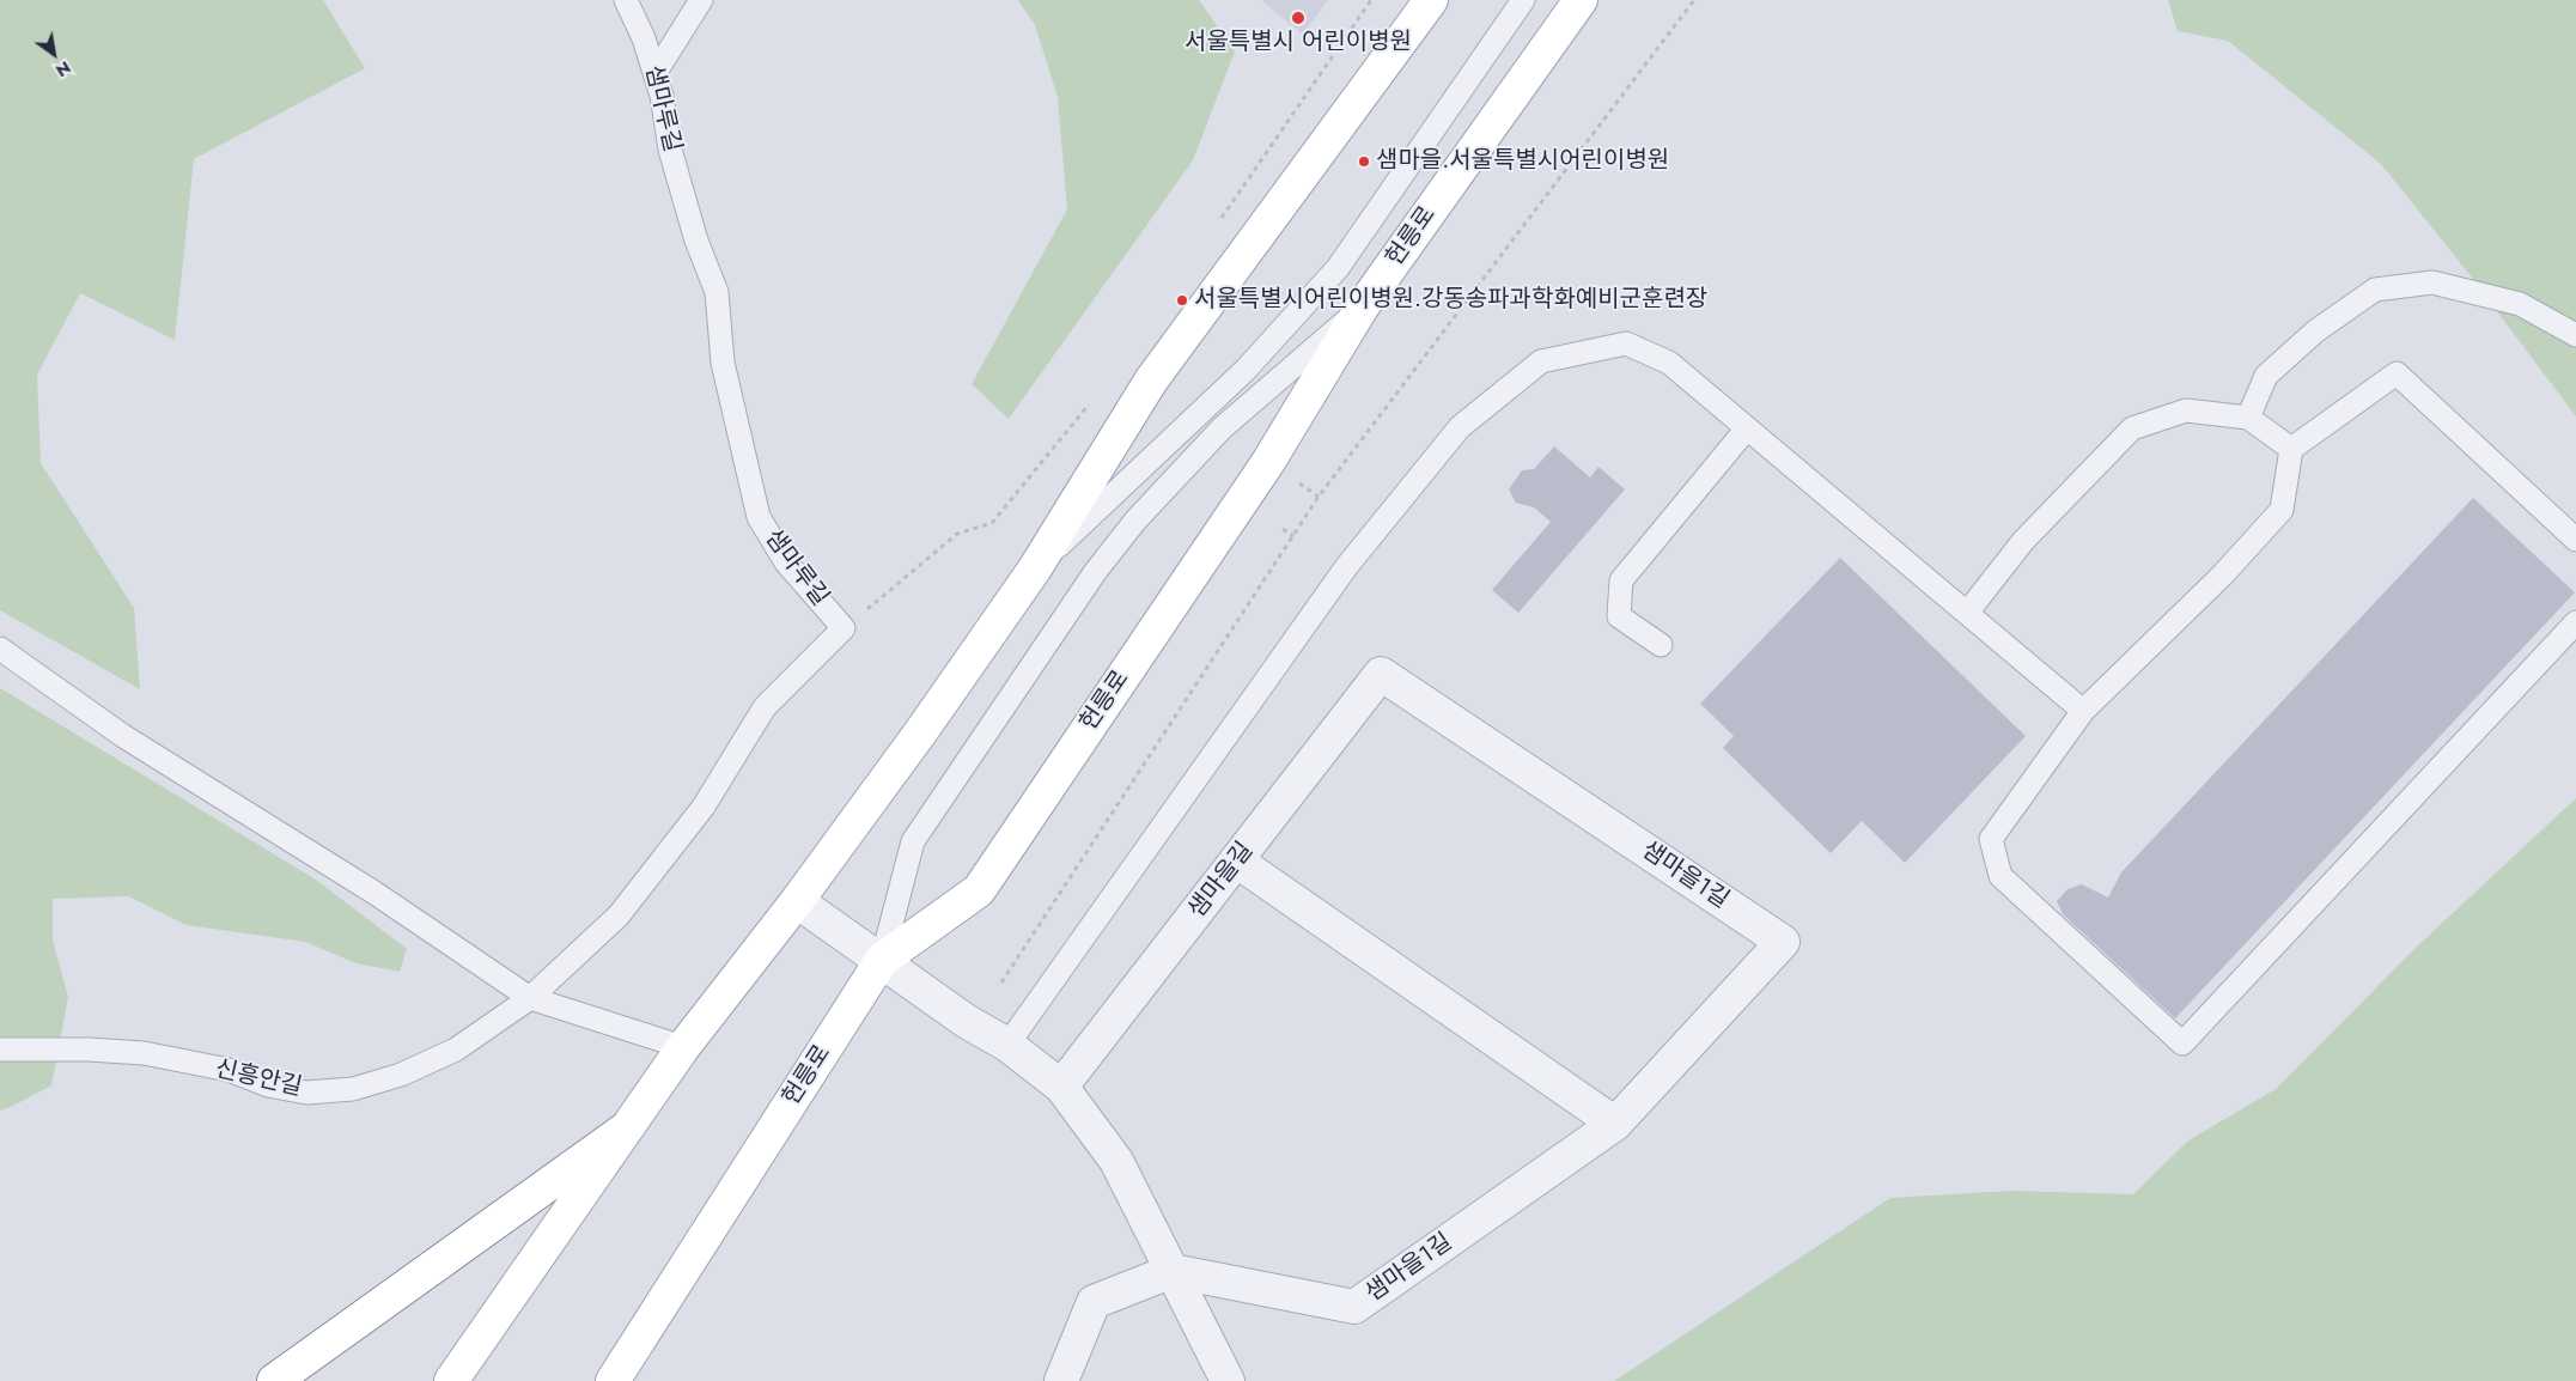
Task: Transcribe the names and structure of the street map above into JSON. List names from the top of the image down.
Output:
{
  "streets": {
    "main road": ["헌릉로"],
    "street": ["샘마을1길", "샘마을길"],
    "lane": ["샘마루길", "신흥안길"]
  },
  "crossings": [
    ["샘마루길", "신흥안길"],
    ["샘마을1길", "샘마을길"]
  ],
  "places": ["서울특별시 어린이병원", "샘마을.서울특별시어린이병원", "서울특별시어린이병원.강동송파과학화예비군훈련장"],
  "north": "bottom right"
}
